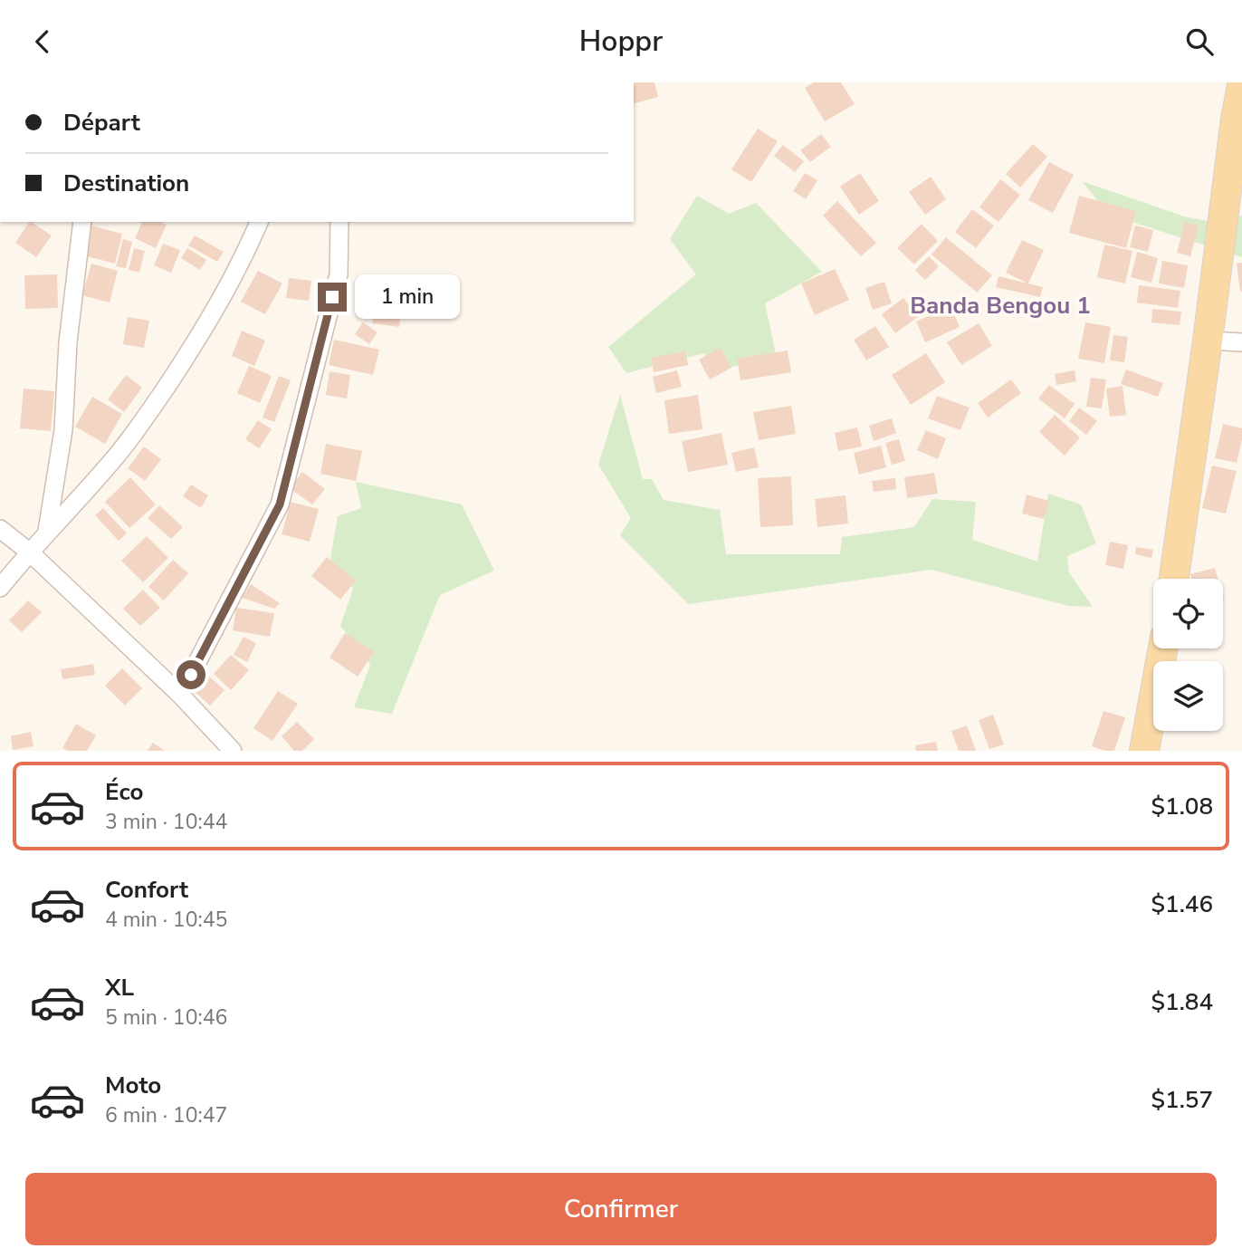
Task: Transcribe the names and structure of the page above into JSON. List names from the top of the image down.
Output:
{
  "districts": ["Banda Bengou 1"],
  "page": {
    "header": "Hoppr",
    "banner": ["Départ", "Destination"],
    "bubble": "1 min",
    "list": [
      {
        "name": "Éco",
        "note": "3 min · 10:44",
        "value": "$1.08"
      },
      {
        "name": "Confort",
        "note": "4 min · 10:45",
        "value": "$1.46"
      },
      {
        "name": "XL",
        "note": "5 min · 10:46",
        "value": "$1.84"
      },
      {
        "name": "Moto",
        "note": "6 min · 10:47",
        "value": "$1.57"
      }
    ],
    "buttons": "Confirmer"
  }
}
